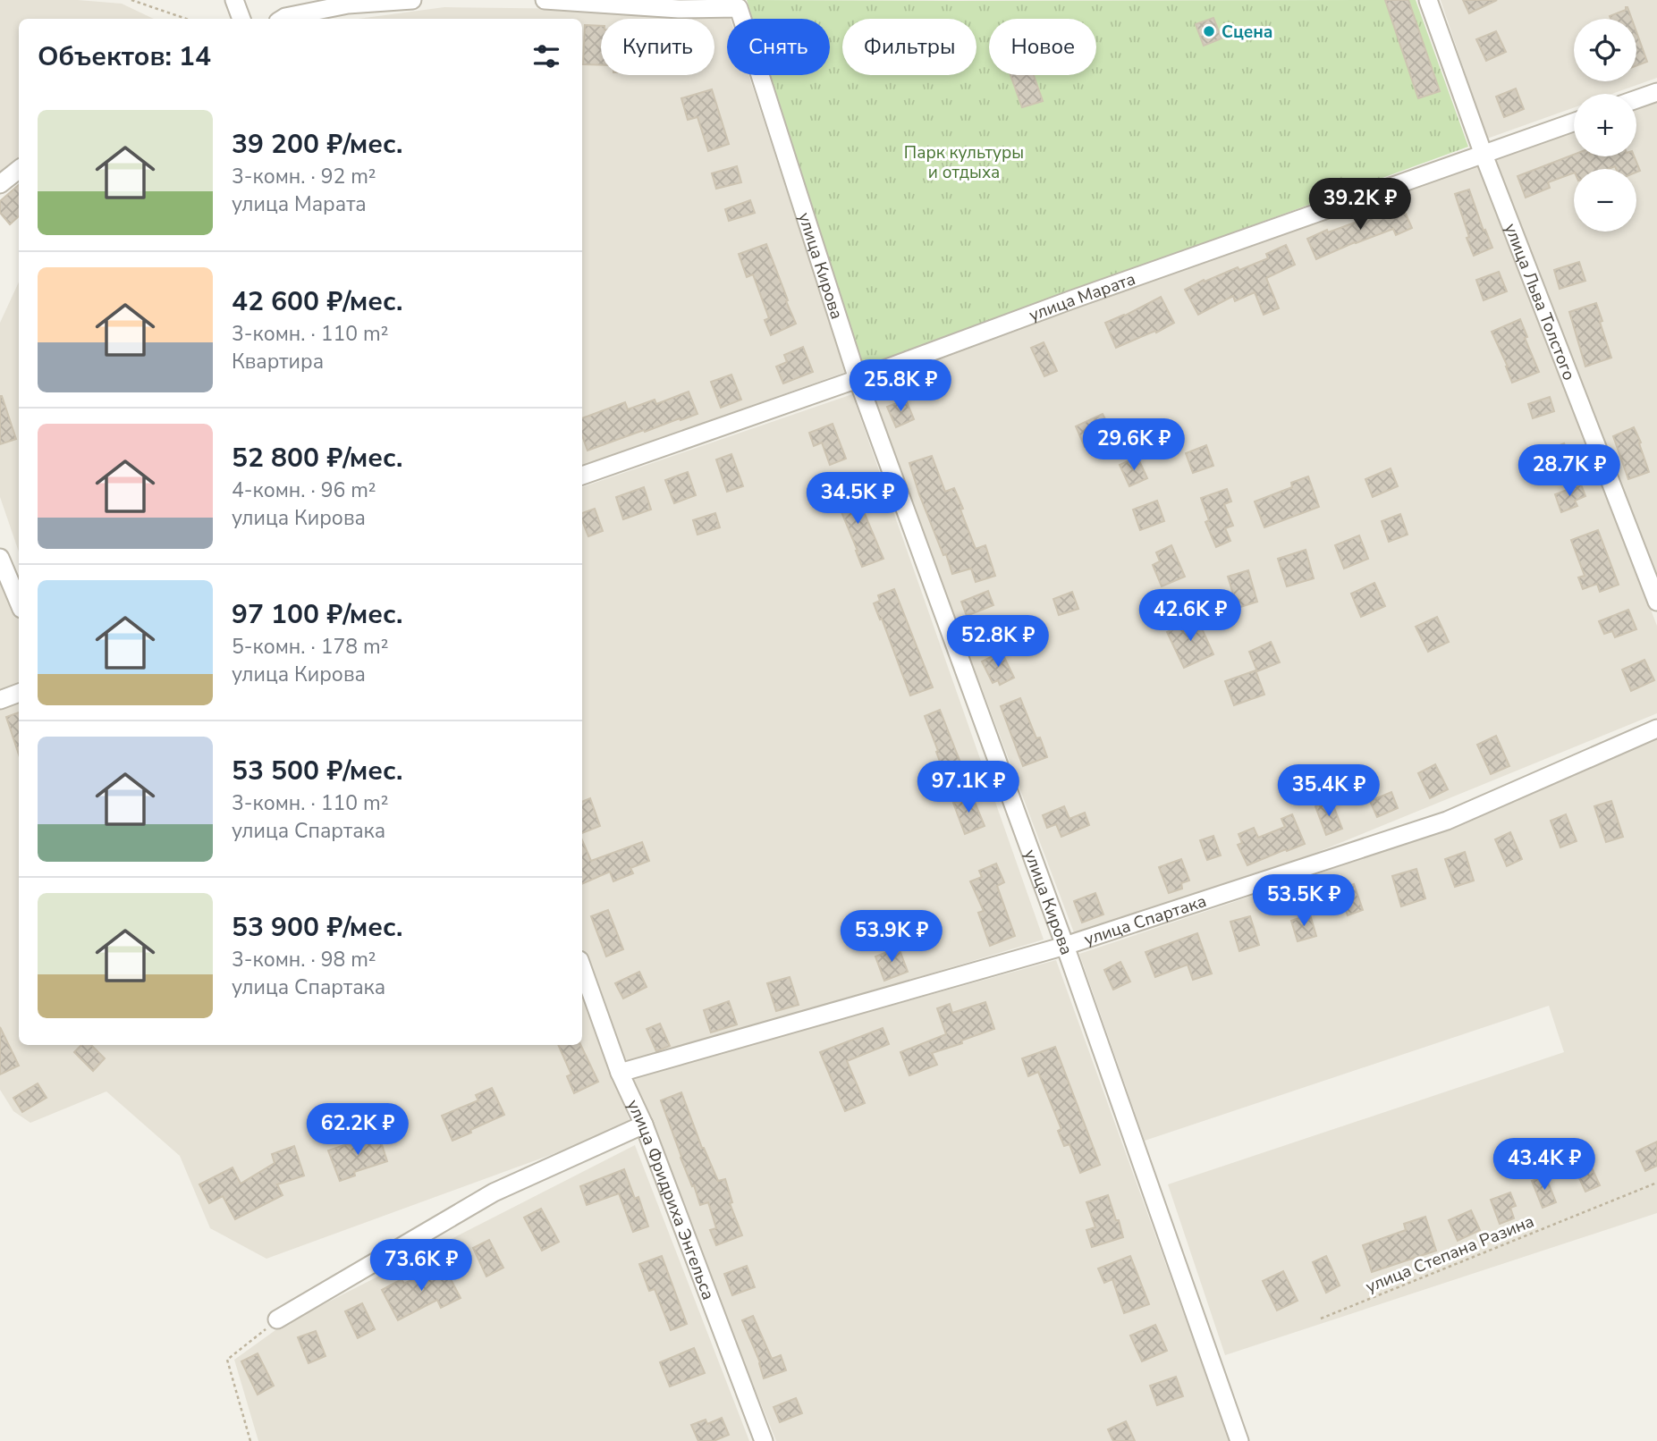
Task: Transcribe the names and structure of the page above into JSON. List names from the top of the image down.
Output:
{
  "streets": {
    "street": [
      "улица Кирова",
      "улица Марата",
      "улица Льва Толстого",
      "улица Спартака",
      "улица Фридриха Энгельса"
    ],
    "path": ["улица Степана Разина"]
  },
  "crossings": [
    ["улица Кирова", "улица Марата"],
    ["улица Кирова", "улица Спартака"],
    ["улица Марата", "улица Льва Толстого"],
    ["улица Спартака", "улица Фридриха Энгельса"]
  ],
  "parks": ["Парк культуры и отдыха"],
  "places": ["Сцена"],
  "page": {
    "map_buttons": ["+", "−"],
    "chip": [
      "Купить",
      "Снять",
      "Фильтры",
      "Новое"
    ],
    "heading": "Объектов: 14",
    "list": [
      {
        "name": "39 200 ₽/мес.",
        "note": "3-комн. · 92 m² · улица Марата"
      },
      {
        "name": "42 600 ₽/мес.",
        "note": "3-комн. · 110 m² · Квартира"
      },
      {
        "name": "52 800 ₽/мес.",
        "note": "4-комн. · 96 m² · улица Кирова"
      },
      {
        "name": "97 100 ₽/мес.",
        "note": "5-комн. · 178 m² · улица Кирова"
      },
      {
        "name": "53 500 ₽/мес.",
        "note": "3-комн. · 110 m² · улица Спартака"
      },
      {
        "name": "53 900 ₽/мес.",
        "note": "3-комн. · 98 m² · улица Спартака"
      }
    ],
    "price": [
      "39.2K ₽",
      "25.8K ₽",
      "29.6K ₽",
      "28.7K ₽",
      "34.5K ₽",
      "42.6K ₽",
      "52.8K ₽",
      "97.1K ₽",
      "35.4K ₽",
      "53.5K ₽",
      "53.9K ₽",
      "62.2K ₽",
      "43.4K ₽",
      "73.6K ₽"
    ]
  }
}
